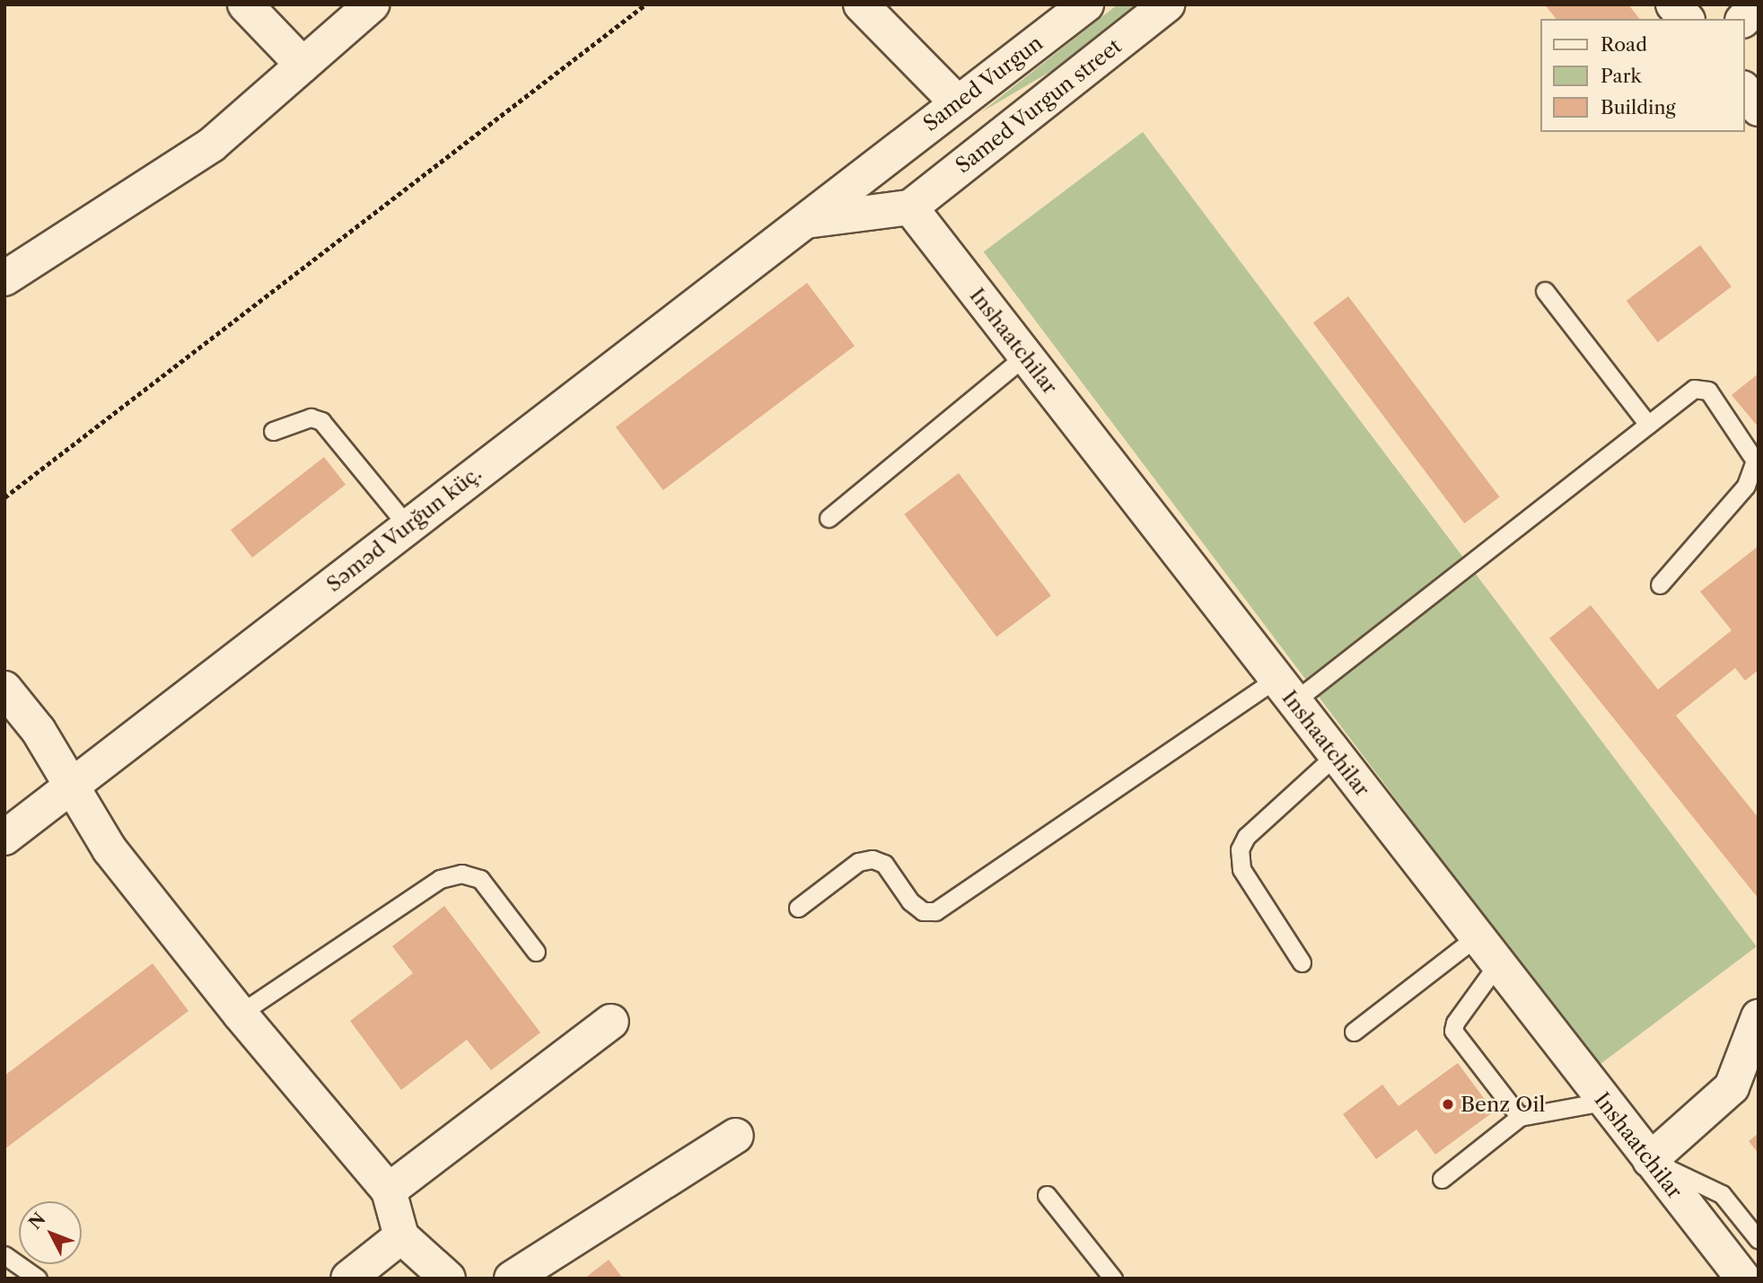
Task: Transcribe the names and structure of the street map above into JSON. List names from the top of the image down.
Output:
{
  "streets": {
    "street": [
      "Samed Vurgun",
      "Samed Vurgun street",
      "Inshaatchilar",
      "Səməd Vurğun küç."
    ]
  },
  "crossings": [
    ["Samed Vurgun", "Inshaatchilar"],
    ["Samed Vurgun", "Səməd Vurğun küç."],
    ["Samed Vurgun street", "Inshaatchilar"]
  ],
  "places": ["Benz Oil"],
  "legend": ["Road", "Park", "Building"],
  "north": "top left"
}
